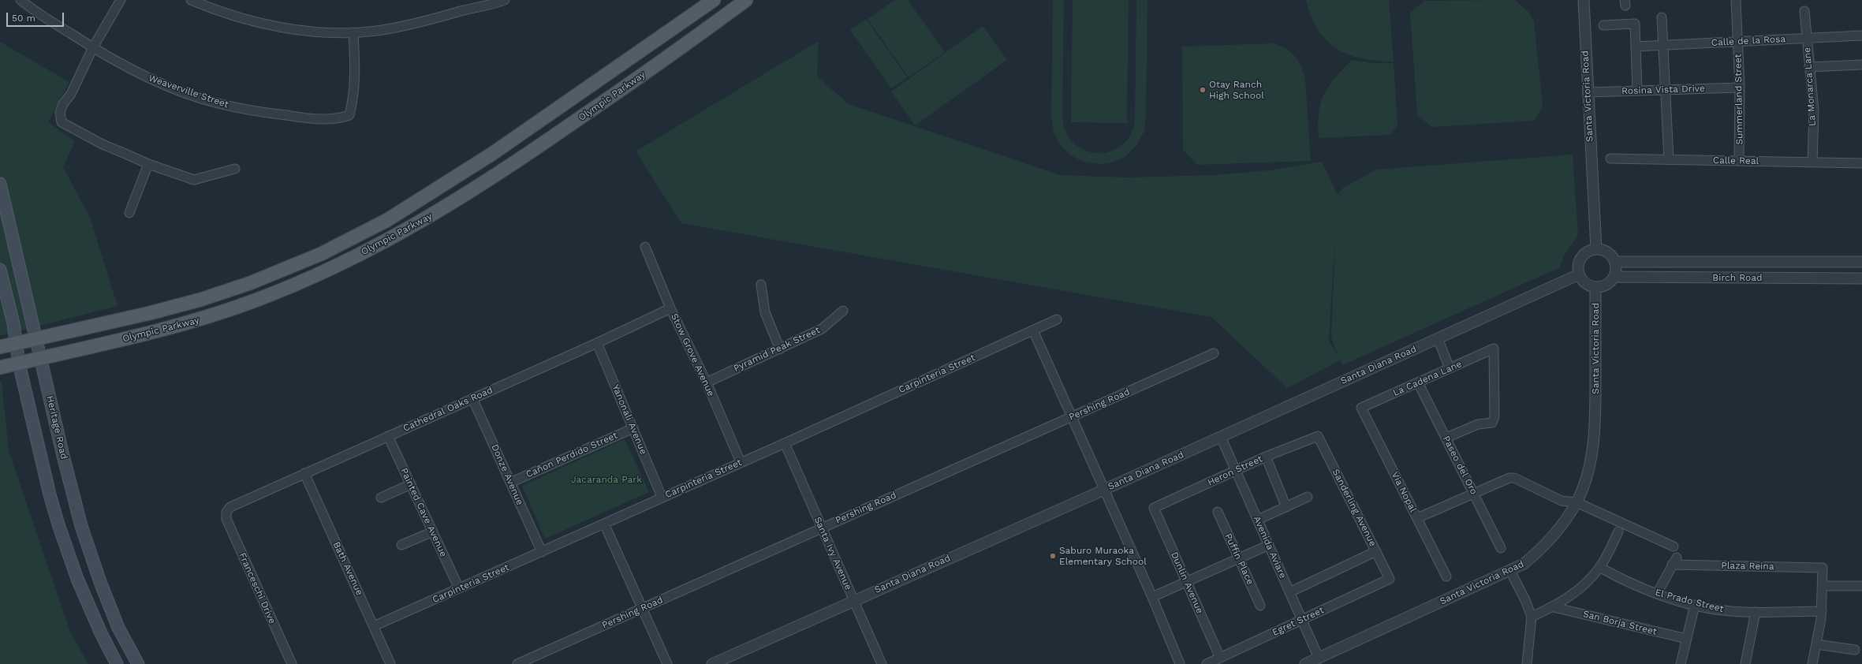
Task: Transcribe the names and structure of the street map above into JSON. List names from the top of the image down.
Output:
{
  "streets": {
    "main road": ["Olympic Parkway", "Heritage Road"],
    "street": [
      "Calle de la Rosa",
      "La Monarca Lane",
      "Rosina Vista Drive",
      "Weaverville Street",
      "Santa Victoria Road",
      "Summerland Street",
      "Calle Real",
      "Birch Road",
      "Pyramid Peak Street",
      "Stow Grove Avenue",
      "Santa Diana Road",
      "Carpinteria Street",
      "La Cadena Lane",
      "Pershing Road",
      "Cathedral Oaks Road",
      "Yanonali Avenue",
      "Cañon Perdido Street",
      "Paseo del Oro",
      "Heron Street",
      "Donze Avenue",
      "Via Nopal",
      "Sanderling Avenue",
      "Painted Cave Avenue",
      "Avenida Aviare",
      "Santa Ivy Avenue",
      "Puffin Place",
      "Plaza Reina",
      "Bath Avenue",
      "Dunlin Avenue",
      "Franceschi Drive",
      "El Prado Street",
      "Egret Street",
      "San Borja Street"
    ]
  },
  "crossings": [
    ["Calle de la Rosa", "La Monarca Lane"],
    ["Calle de la Rosa", "Summerland Street"],
    ["La Monarca Lane", "Calle Real"],
    ["Rosina Vista Drive", "Santa Victoria Road"],
    ["Rosina Vista Drive", "Summerland Street"],
    ["Olympic Parkway", "Heritage Road"],
    ["Santa Victoria Road", "Birch Road"],
    ["Santa Victoria Road", "Santa Diana Road"],
    ["Santa Victoria Road", "Avenida Aviare"],
    ["Summerland Street", "Calle Real"],
    ["Birch Road", "Santa Diana Road"],
    ["Pyramid Peak Street", "Stow Grove Avenue"],
    ["Stow Grove Avenue", "Carpinteria Street"],
    ["Stow Grove Avenue", "Cathedral Oaks Road"],
    ["Santa Diana Road", "Avenida Aviare"],
    ["Santa Diana Road", "Santa Ivy Avenue"],
    ["Carpinteria Street", "Yanonali Avenue"],
    ["Carpinteria Street", "Donze Avenue"],
    ["Carpinteria Street", "Painted Cave Avenue"],
    ["Carpinteria Street", "Santa Ivy Avenue"],
    ["Carpinteria Street", "Bath Avenue"],
    ["La Cadena Lane", "Paseo del Oro"],
    ["La Cadena Lane", "Via Nopal"],
    ["Pershing Road", "Santa Ivy Avenue"],
    ["Cathedral Oaks Road", "Yanonali Avenue"],
    ["Cathedral Oaks Road", "Donze Avenue"],
    ["Cathedral Oaks Road", "Painted Cave Avenue"],
    ["Cathedral Oaks Road", "Bath Avenue"],
    ["Cathedral Oaks Road", "Franceschi Drive"],
    ["Yanonali Avenue", "Cañon Perdido Street"],
    ["Cañon Perdido Street", "Donze Avenue"],
    ["Heron Street", "Sanderling Avenue"],
    ["Heron Street", "Avenida Aviare"],
    ["Heron Street", "Dunlin Avenue"],
    ["Sanderling Avenue", "Egret Street"],
    ["Avenida Aviare", "Egret Street"],
    ["Plaza Reina", "El Prado Street"],
    ["Dunlin Avenue", "Egret Street"]
  ],
  "parks": ["Jacaranda Park"],
  "places": ["Otay Ranch High School", "Saburo Muraoka Elementary School"],
  "scale_bar": "50 m"
}
